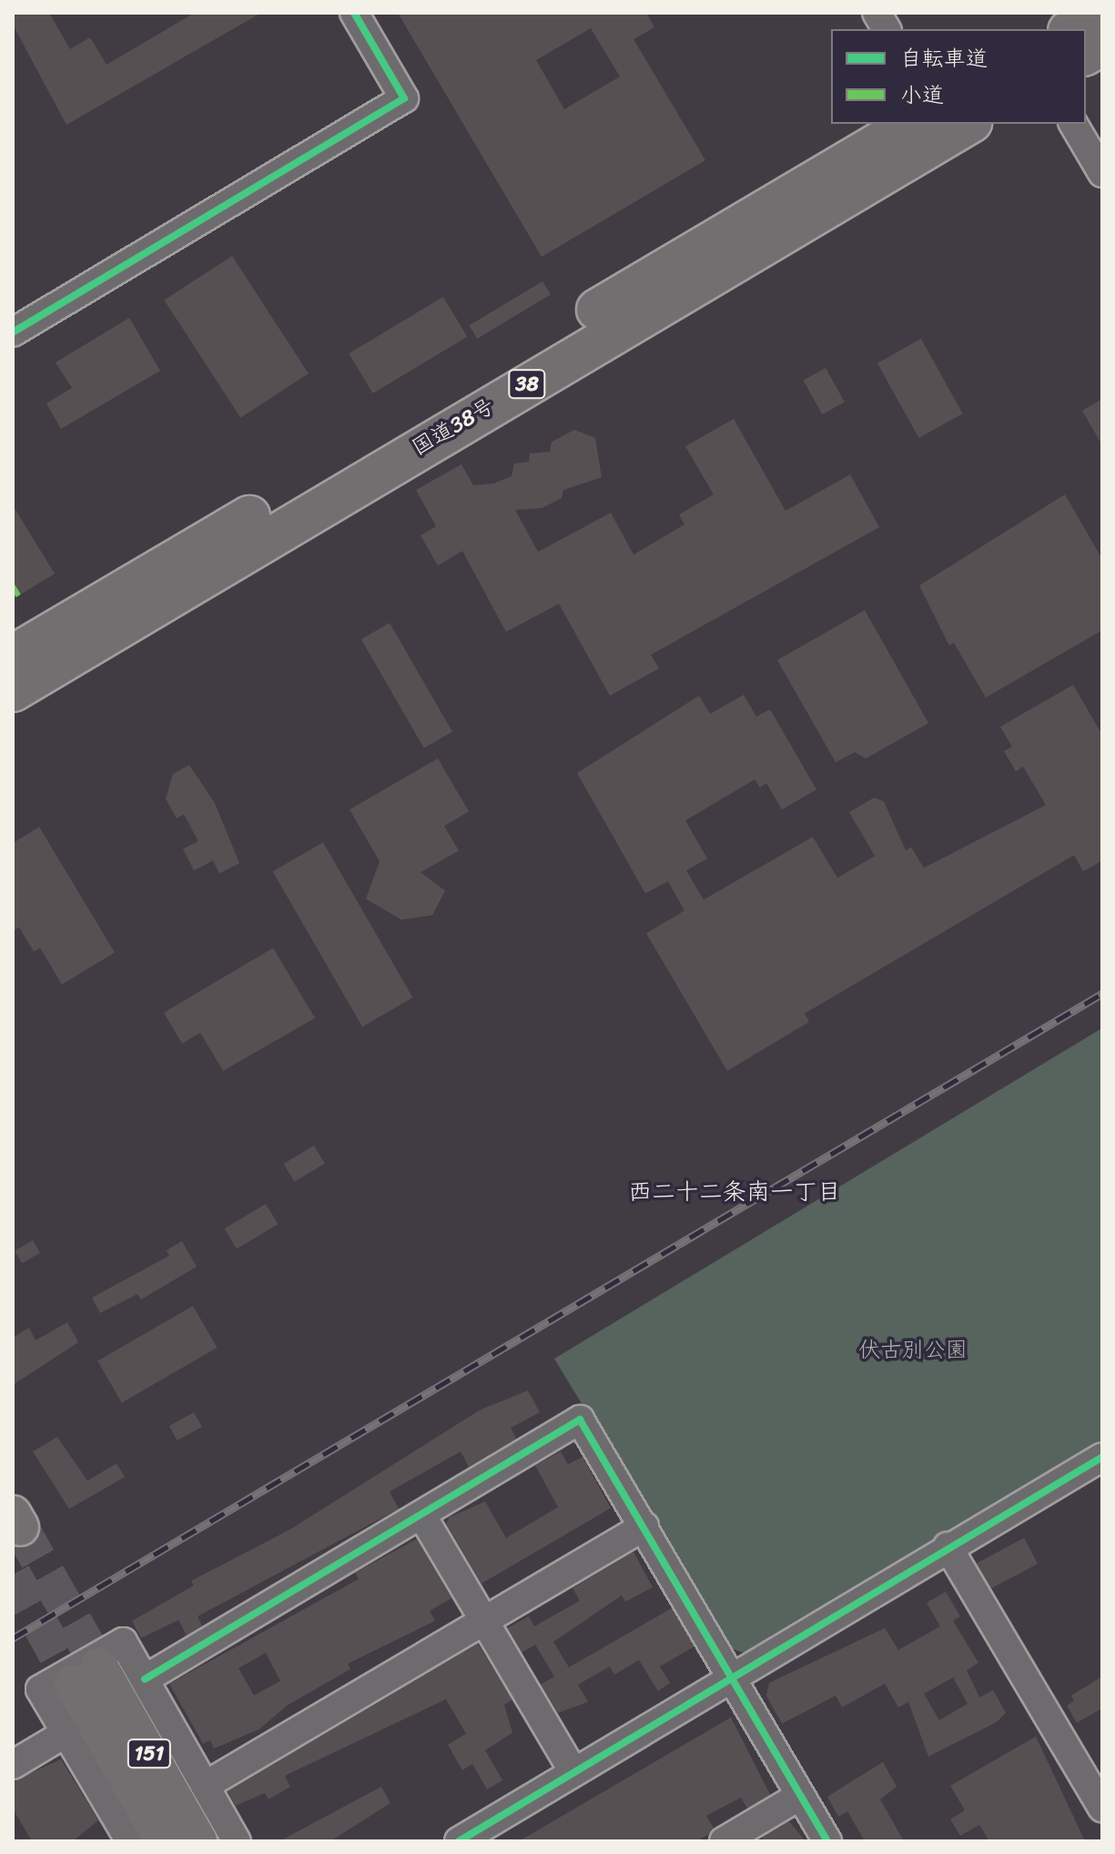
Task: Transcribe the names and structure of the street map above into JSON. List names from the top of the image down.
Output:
{
  "streets": {
    "highway": ["38", "国道38号"],
    "main road": ["151"]
  },
  "districts": ["西二十二条南一丁目"],
  "parks": ["伏古別公園"],
  "legend": ["自転車道", "小道"]
}
